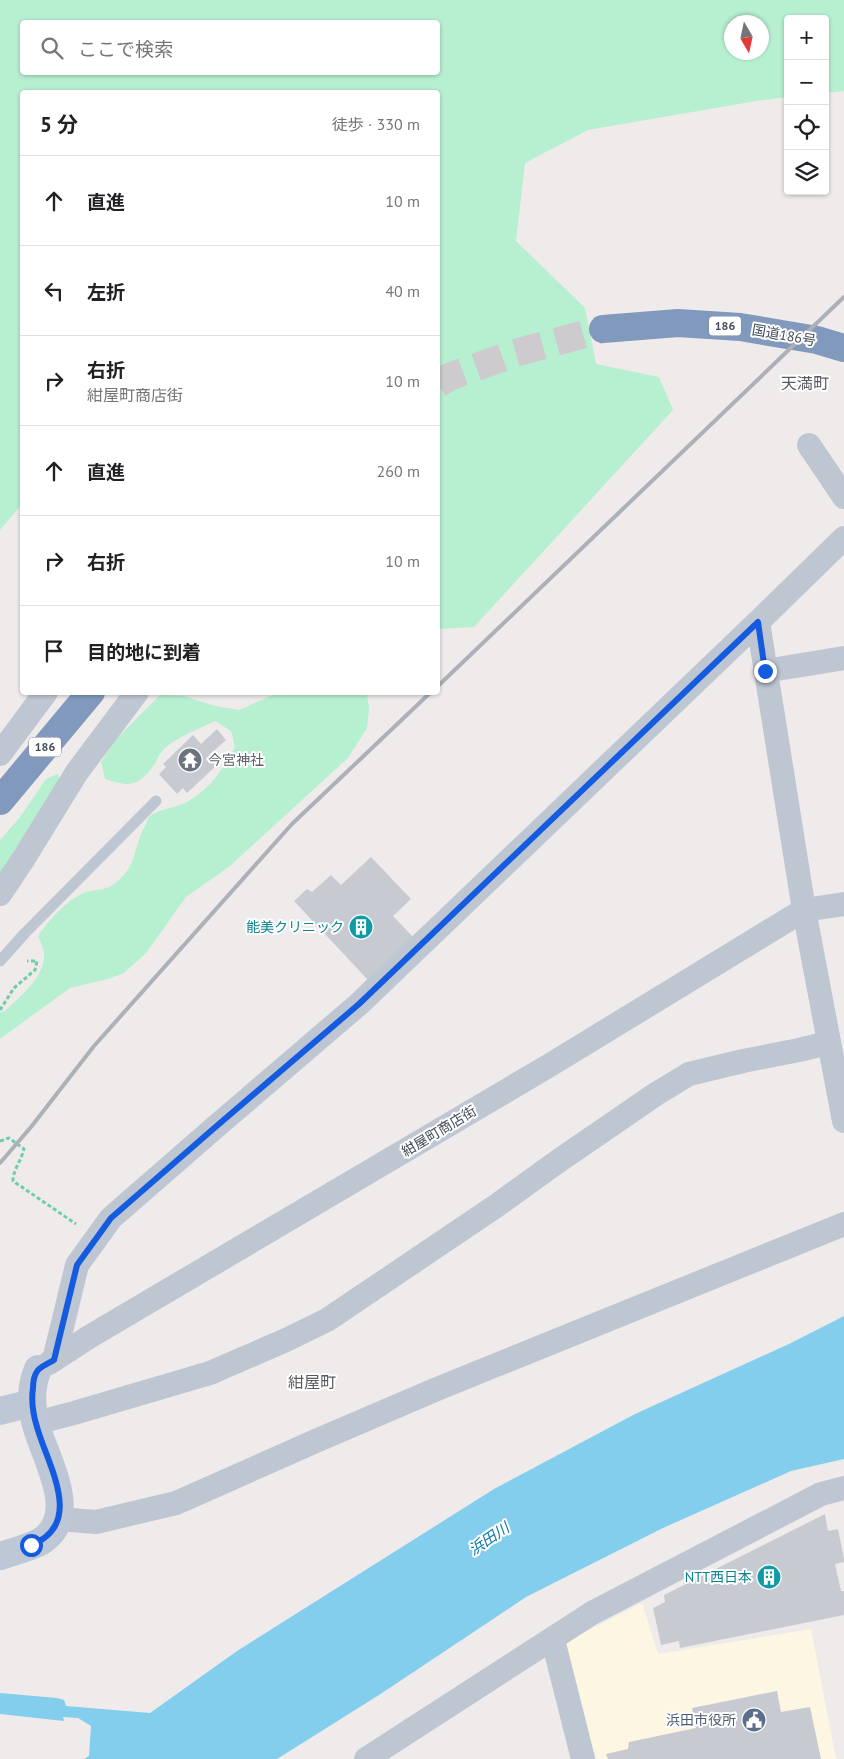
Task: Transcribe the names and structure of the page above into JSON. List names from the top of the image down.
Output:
{
  "streets": {
    "highway": ["186", "国道186号"],
    "street": ["紺屋町商店街"]
  },
  "districts": ["天満町", "紺屋町"],
  "water": ["浜田川"],
  "places": {
    "temple": ["今宮神社"],
    "building": ["能美クリニック", "NTT西日本"],
    "public building": ["浜田市役所"]
  },
  "north": "bottom",
  "page": {
    "map_buttons": ["+", "−"],
    "search": "ここで検索",
    "heading": ["5 分", "徒歩 · 330 m"],
    "list": [
      ["直進", "10 m"],
      ["左折", "40 m"],
      ["右折", "紺屋町商店街", "10 m"],
      ["直進", "260 m"],
      ["右折", "10 m"],
      "目的地に到着"
    ]
  }
}
